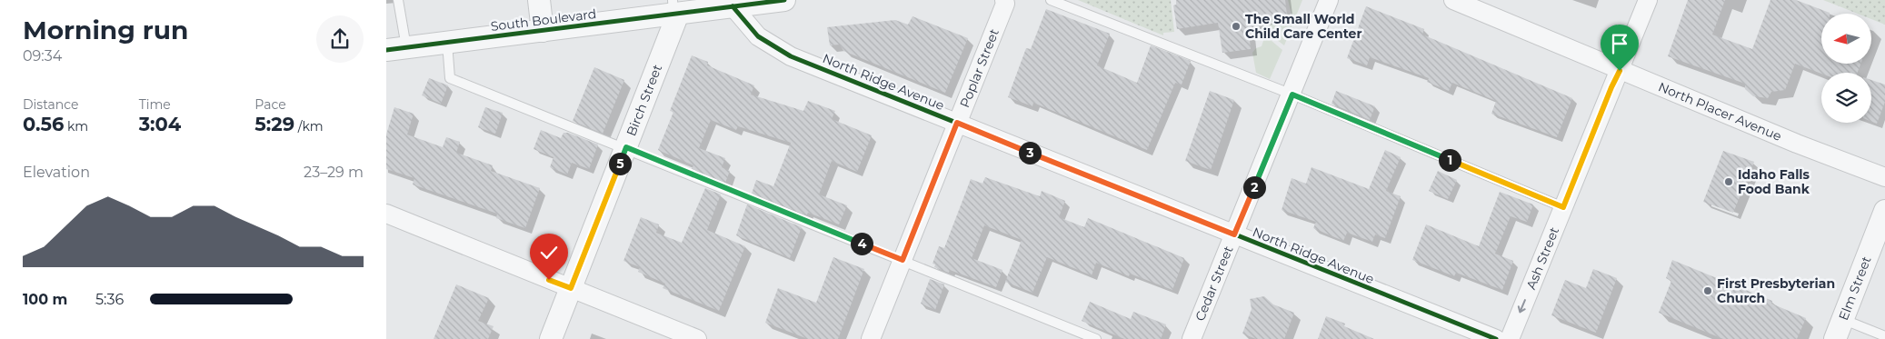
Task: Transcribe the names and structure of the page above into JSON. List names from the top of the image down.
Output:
{
  "streets": {
    "street": [
      "South Boulevard",
      "Poplar Street",
      "North Ridge Avenue",
      "Birch Street",
      "North Placer Avenue",
      "Ash Street",
      "Cedar Street",
      "Elm Street"
    ]
  },
  "crossings": [
    ["South Boulevard", "North Ridge Avenue"],
    ["South Boulevard", "Birch Street"],
    ["Poplar Street", "North Ridge Avenue"],
    ["North Ridge Avenue", "Cedar Street"],
    ["North Placer Avenue", "Ash Street"]
  ],
  "one_way": ["Ash Street"],
  "places": ["The Small World Child Care Center", "Idaho Falls Food Bank", "First Presbyterian Church"],
  "north": "left",
  "page": {
    "heading": ["Morning run", "09:34"],
    "stats": [
      ["Distance", "0.56 km"],
      ["Time", "3:04"],
      ["Pace", "5:29 /km"]
    ],
    "pins": [
      "3",
      "1",
      "5",
      "2",
      "4"
    ],
    "chart": ["Elevation", "23–29 m"],
    "list": [
      {
        "name": "100 m",
        "note": "5:36"
      }
    ]
  }
}
